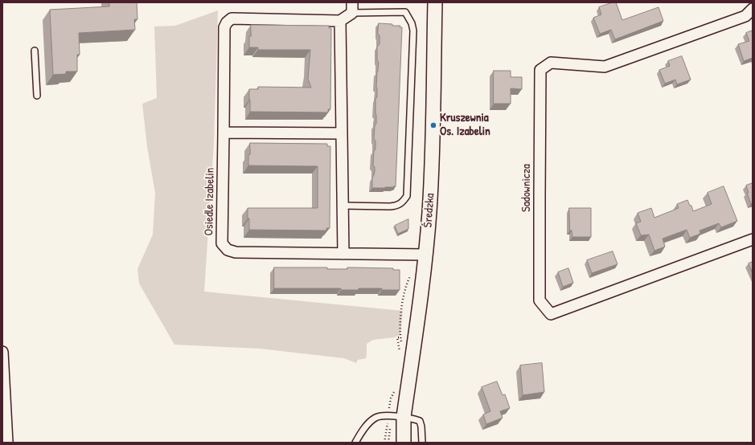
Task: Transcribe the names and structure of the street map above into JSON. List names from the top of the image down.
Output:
{
  "streets": {
    "street": ["Sadownicza", "Osiedle Izabelin", "Średzka"]
  },
  "crossings": [
    ["Osiedle Izabelin", "Średzka"]
  ],
  "places": ["Kruszewnia Os. Izabelin"]
}
